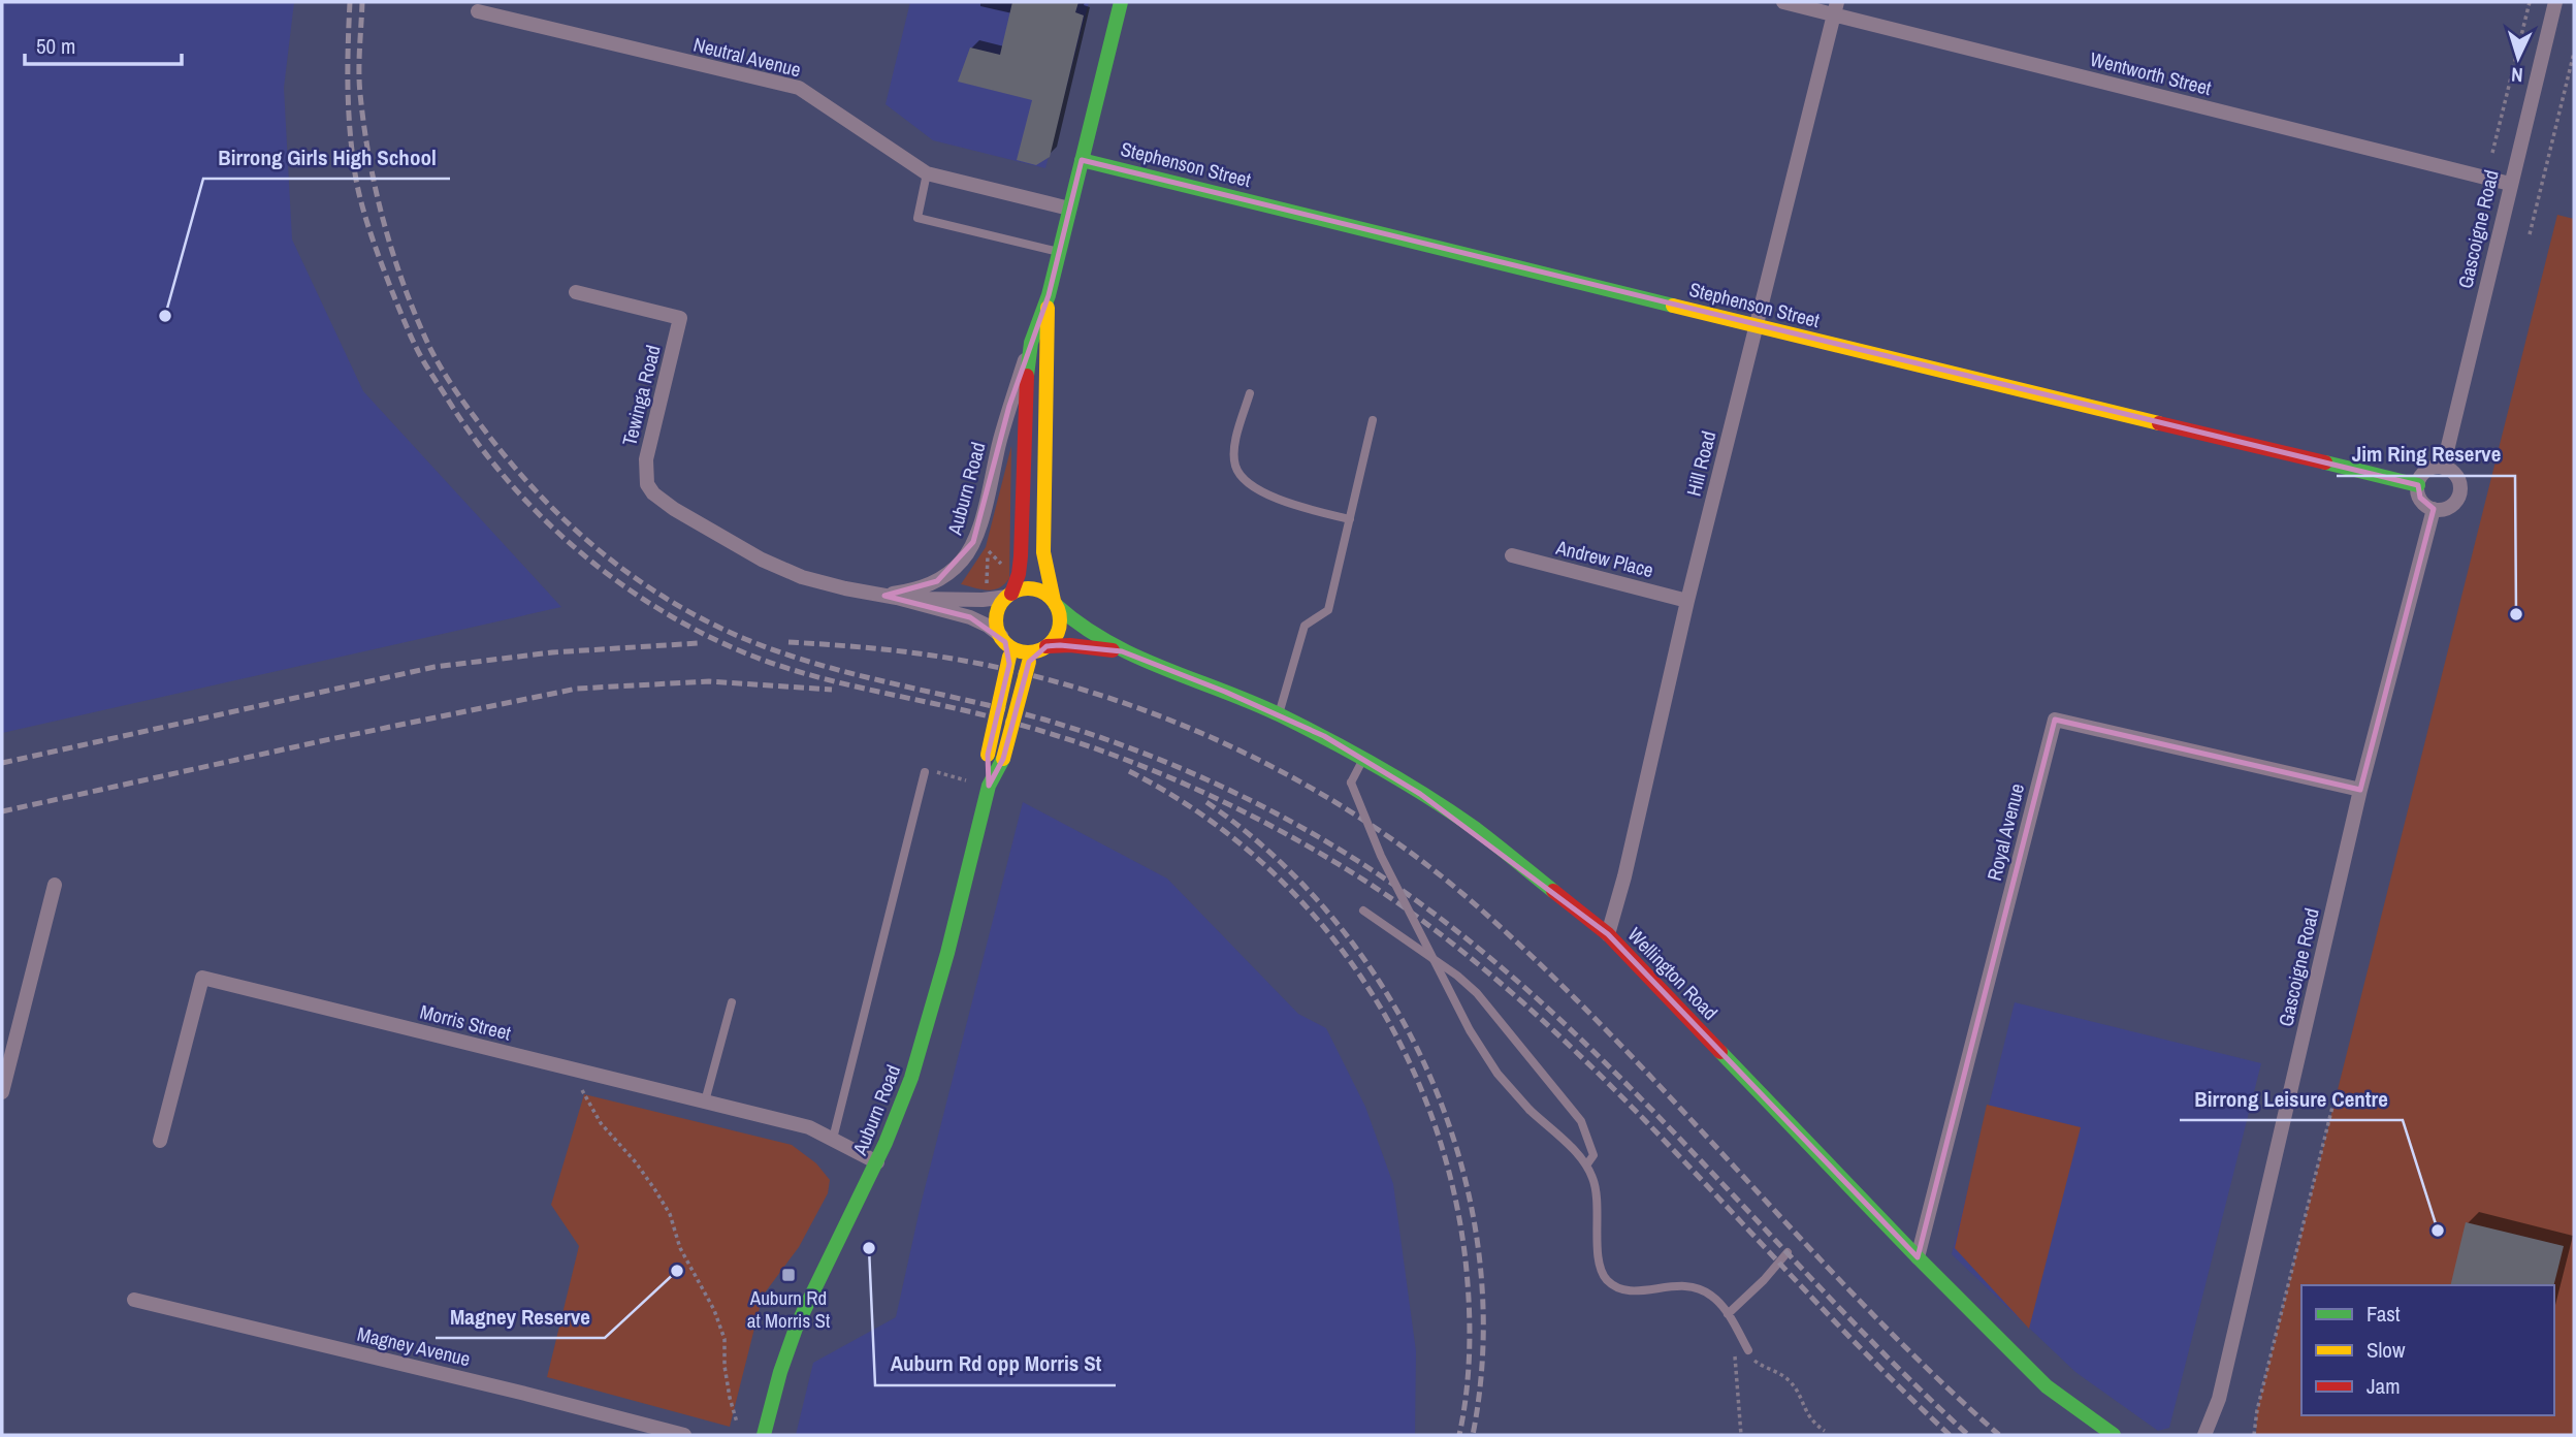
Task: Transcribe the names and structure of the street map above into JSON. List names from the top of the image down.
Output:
{
  "streets": {
    "main road": ["Stephenson Street", "Auburn Road", "Wellington Road"],
    "street": [
      "Neutral Avenue",
      "Wentworth Street",
      "Gascoigne Road",
      "Tewinga Road",
      "Hill Road",
      "Andrew Place",
      "Royal Avenue",
      "Morris Street",
      "Magney Avenue"
    ]
  },
  "crossings": [
    ["Neutral Avenue", "Auburn Road"],
    ["Wentworth Street", "Gascoigne Road"],
    ["Wentworth Street", "Hill Road"],
    ["Stephenson Street", "Gascoigne Road"],
    ["Stephenson Street", "Hill Road"],
    ["Stephenson Street", "Auburn Road"],
    ["Gascoigne Road", "Royal Avenue"],
    ["Tewinga Road", "Auburn Road"],
    ["Tewinga Road", "Wellington Road"],
    ["Hill Road", "Andrew Place"],
    ["Hill Road", "Wellington Road"],
    ["Auburn Road", "Wellington Road"],
    ["Auburn Road", "Morris Street"],
    ["Royal Avenue", "Wellington Road"]
  ],
  "places": {
    "other": [
      "Birrong Girls High School",
      "Jim Ring Reserve",
      "Birrong Leisure Centre",
      "Auburn Rd opp Morris St",
      "Magney Reserve"
    ],
    "transit": ["Auburn Rd at Morris St"]
  },
  "legend": ["Fast", "Slow", "Jam"],
  "scale_bar": "50 m",
  "north": "bottom"
}
